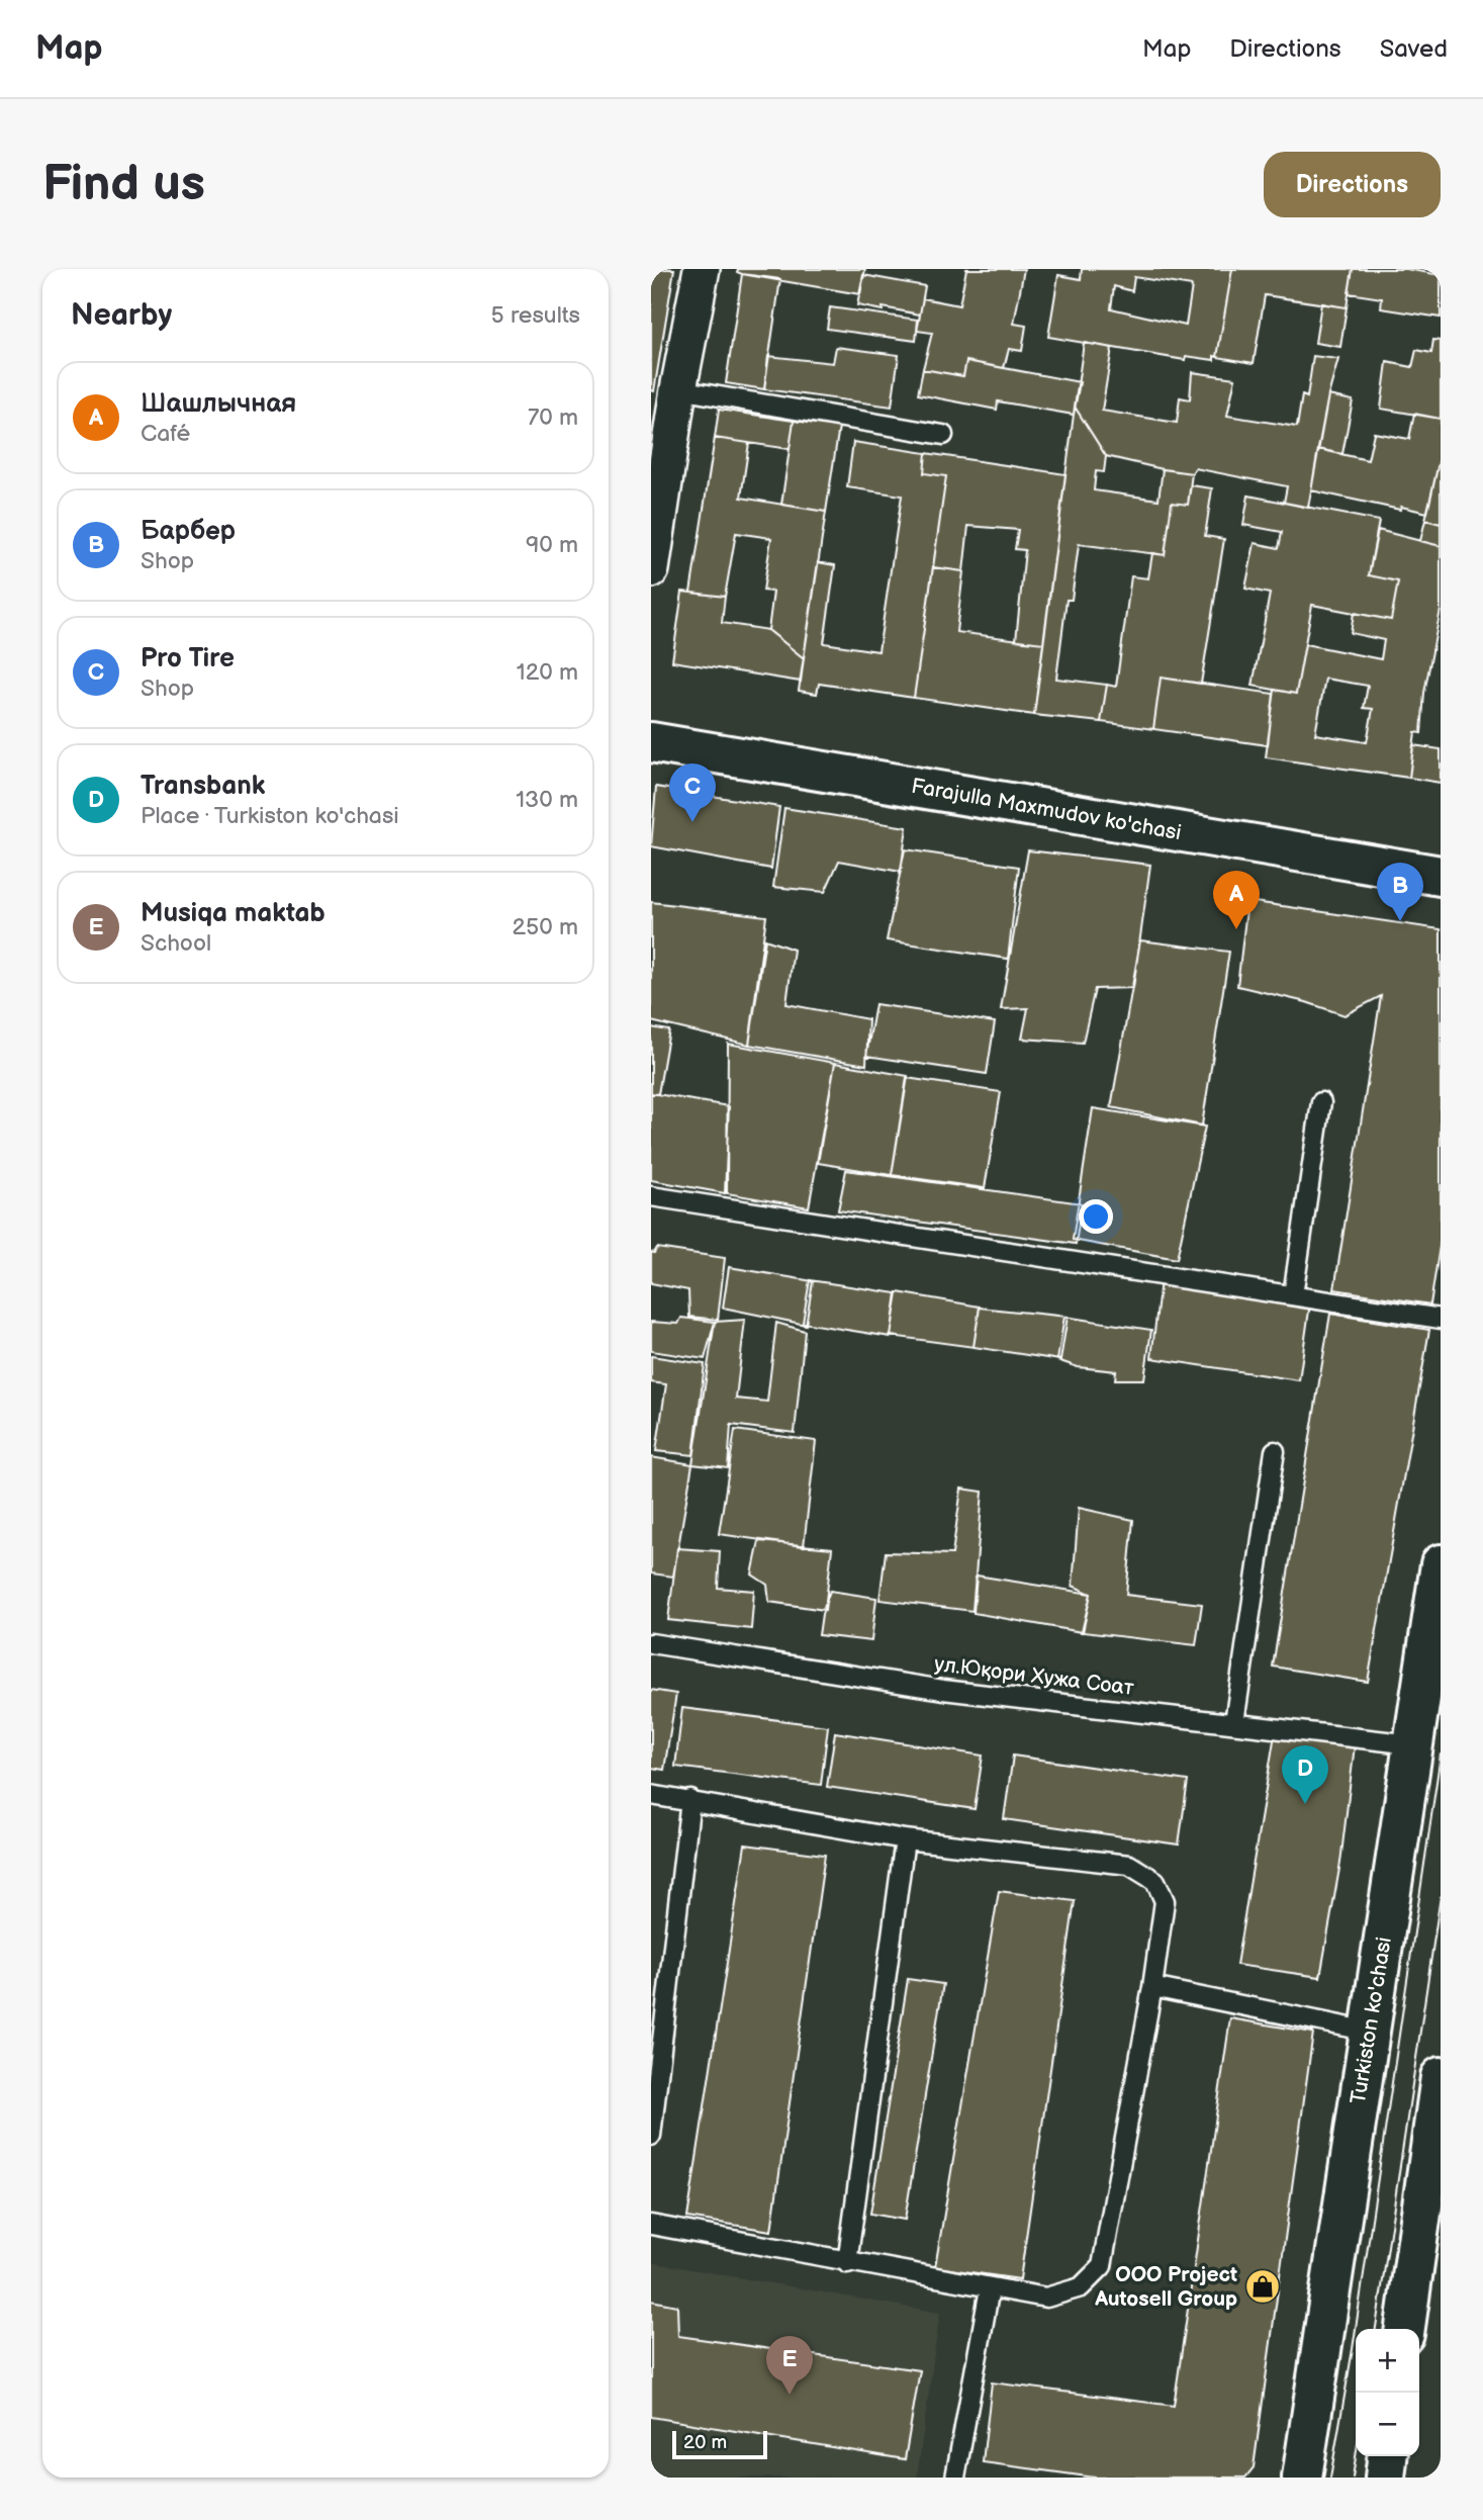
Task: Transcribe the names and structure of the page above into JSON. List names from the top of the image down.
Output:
{
  "streets": {
    "main road": ["Farajulla Maxmudov ko'chasi", "Turkiston ko'chasi"],
    "lane": ["ул.Юқори Хужа Соат"]
  },
  "crossings": [
    ["ул.Юқори Хужа Соат", "Turkiston ko'chasi"]
  ],
  "places": {
    "shop": ["OOO Project Autosell Group"]
  },
  "scale_bar": "20 m",
  "page": {
    "header": "Map",
    "nav": ["Map", "Directions", "Saved"],
    "buttons": "Directions",
    "title": "Find us",
    "heading": ["Nearby", "5 results"],
    "list": [
      {
        "mark": "A",
        "name": "Шашлычная",
        "note": "Café",
        "value": "70 m"
      },
      {
        "mark": "B",
        "name": "Барбер",
        "note": "Shop",
        "value": "90 m"
      },
      {
        "mark": "C",
        "name": "Pro Tire",
        "note": "Shop",
        "value": "120 m"
      },
      {
        "mark": "D",
        "name": "Transbank",
        "note": "Place · Turkiston ko'chasi",
        "value": "130 m"
      },
      {
        "mark": "E",
        "name": "Musiqa maktab",
        "note": "School",
        "value": "250 m"
      }
    ],
    "pins": [
      "C",
      "B",
      "A",
      "D",
      "E"
    ],
    "map_buttons": ["+", "−"],
    "scale": "20 m"
  }
}
